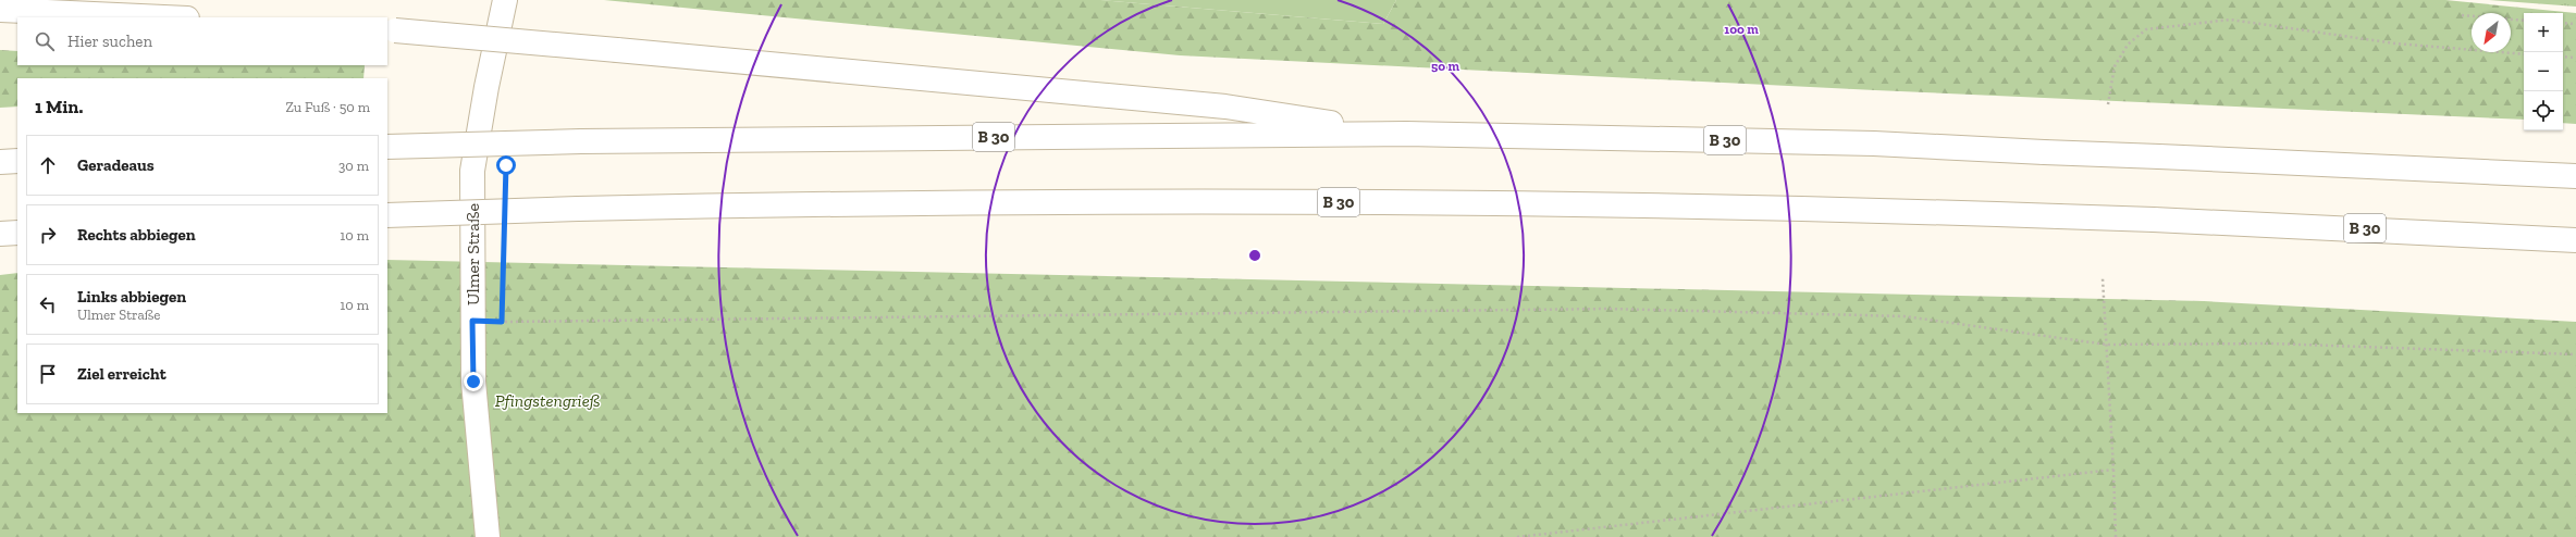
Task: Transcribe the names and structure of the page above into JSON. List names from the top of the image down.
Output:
{
  "streets": {
    "main road": ["B 30", "Ulmer Straße"]
  },
  "parks": ["Pfingstengrieß"],
  "north": "bottom left",
  "page": {
    "map_buttons": ["+", "−"],
    "search": "Hier suchen",
    "heading": ["1 Min.", "Zu Fuß · 50 m"],
    "list": [
      ["Geradeaus", "30 m"],
      ["Rechts abbiegen", "10 m"],
      ["Links abbiegen", "Ulmer Straße", "10 m"],
      "Ziel erreicht"
    ]
  },
  "rings": ["100 m", "50 m"]
}
